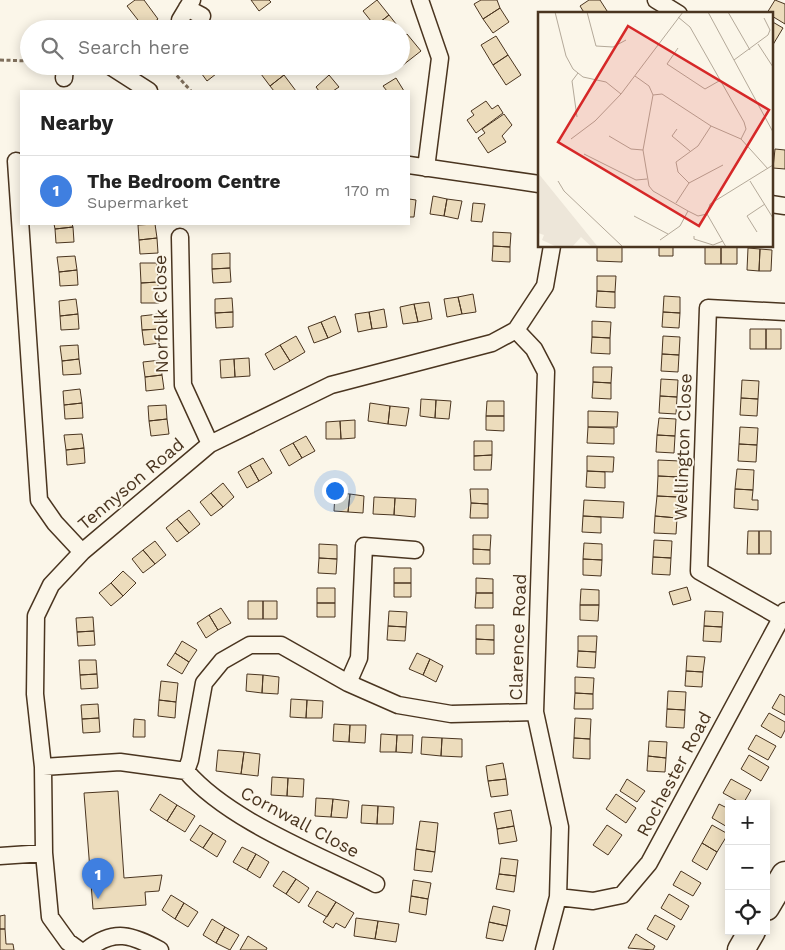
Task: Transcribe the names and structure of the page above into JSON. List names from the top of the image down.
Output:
{
  "streets": {
    "street": [
      "Norfolk Close",
      "Wellington Close",
      "Tennyson Road",
      "Clarence Road",
      "Rochester Road",
      "Cornwall Close"
    ]
  },
  "crossings": [
    ["Norfolk Close", "Tennyson Road"],
    ["Wellington Close", "Rochester Road"],
    ["Tennyson Road", "Clarence Road"],
    ["Clarence Road", "Rochester Road"]
  ],
  "page": {
    "search": "Search here",
    "heading": "Nearby",
    "list": [
      {
        "mark": "1",
        "name": "The Bedroom Centre",
        "note": "Supermarket",
        "value": "170 m"
      }
    ],
    "map_buttons": ["+", "−"],
    "pins": "1"
  }
}
